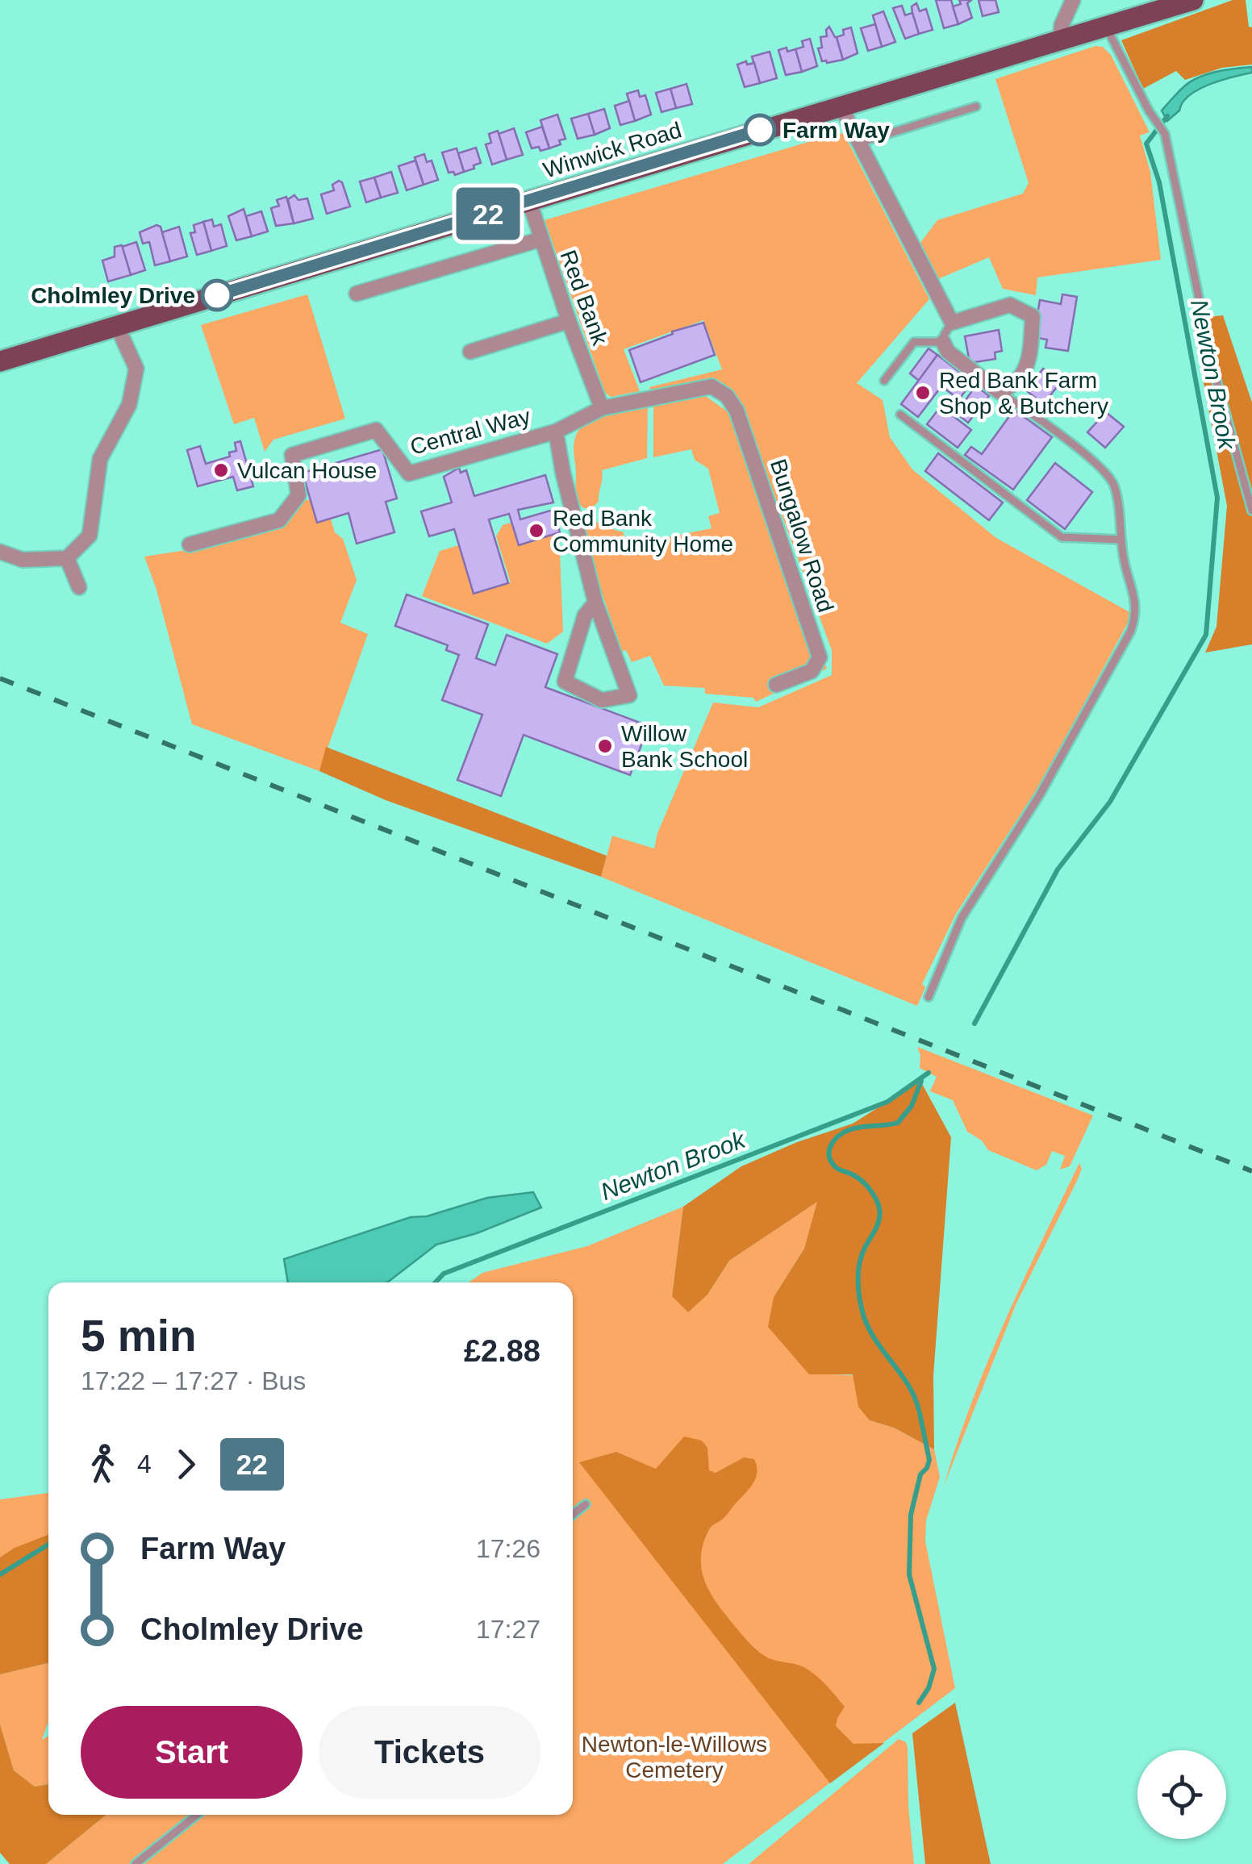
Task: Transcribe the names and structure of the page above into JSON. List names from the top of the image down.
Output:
{
  "streets": {
    "main road": ["Winwick Road"],
    "street": ["Red Bank", "Central Way", "Bungalow Road"]
  },
  "crossings": [
    ["Winwick Road", "Red Bank"],
    ["Red Bank", "Central Way"],
    ["Red Bank", "Bungalow Road"],
    ["Central Way", "Bungalow Road"]
  ],
  "water": ["Newton Brook"],
  "parks": ["Newton-le-Willows Cemetery"],
  "places": [
    "Farm Way",
    "Cholmley Drive",
    "Red Bank Farm Shop & Butchery",
    "Vulcan House",
    "Red Bank Community Home",
    "Willow Bank School"
  ],
  "lines": ["bus line 22"],
  "page": {
    "on_map": "22",
    "heading": ["5 min", "17:22 – 17:27 · Bus", "£2.88"],
    "legs": ["4", "22"],
    "list": [
      {
        "name": "Farm Way",
        "value": "17:26"
      },
      {
        "name": "Cholmley Drive",
        "value": "17:27"
      }
    ],
    "buttons": ["Start", "Tickets"]
  }
}
